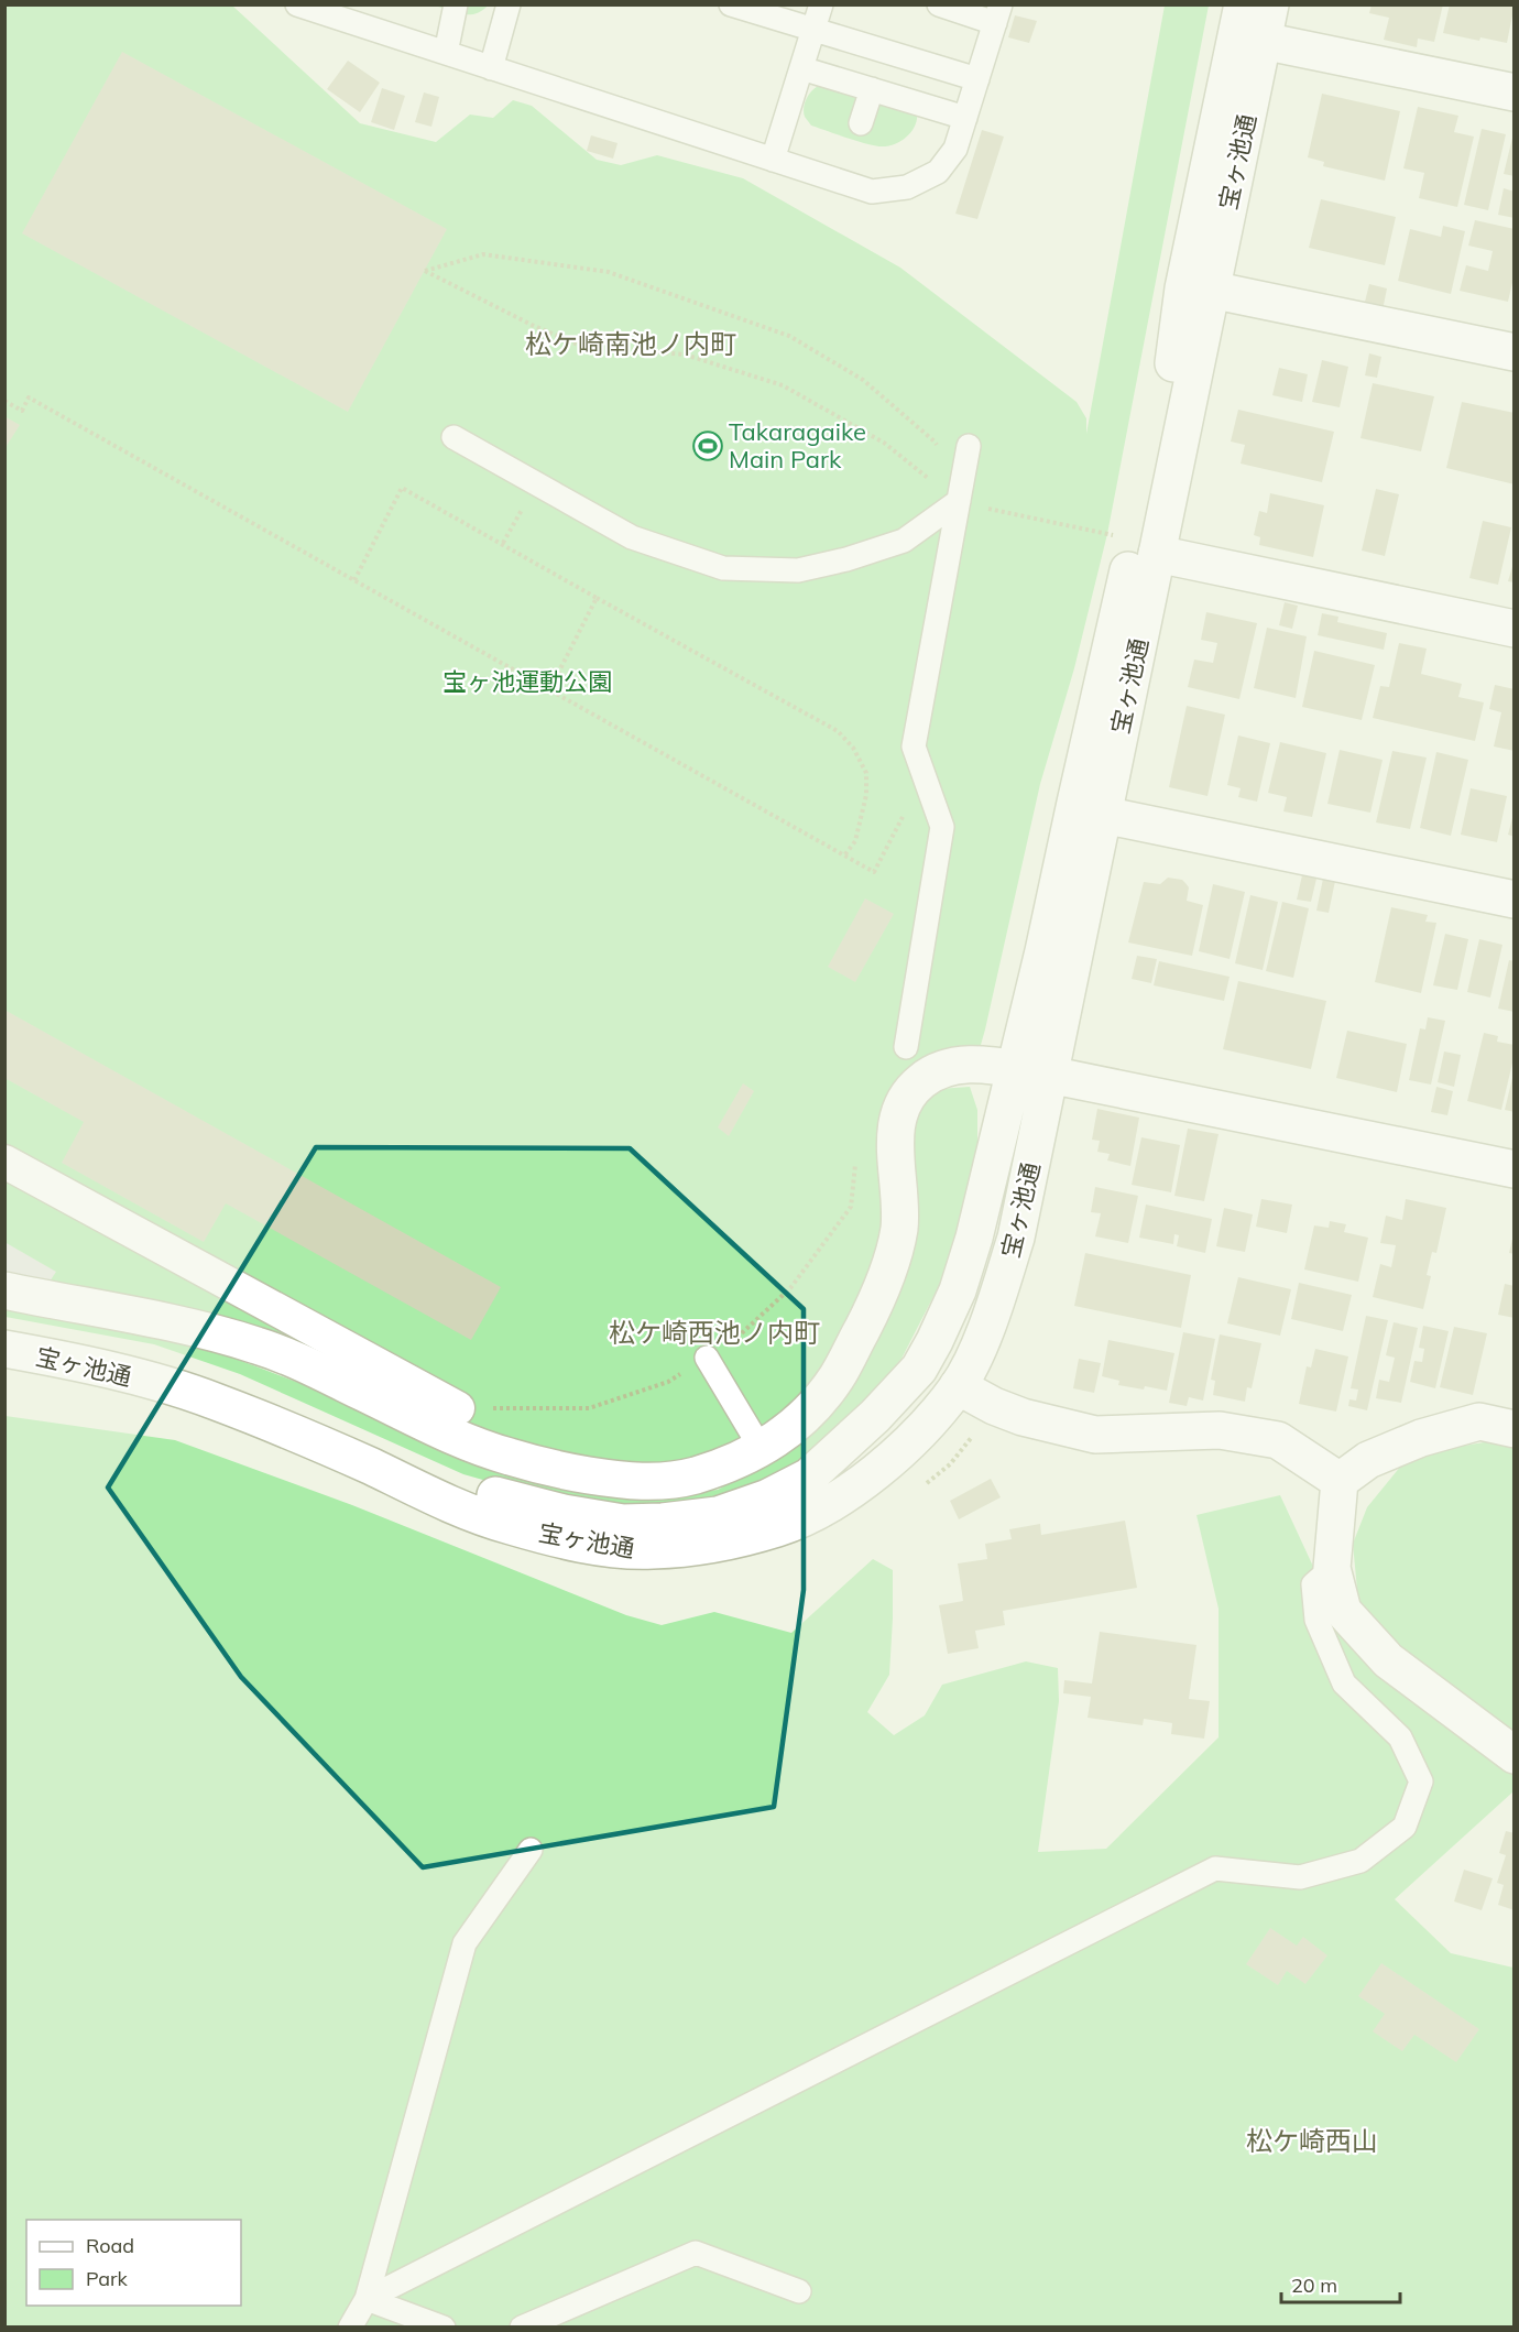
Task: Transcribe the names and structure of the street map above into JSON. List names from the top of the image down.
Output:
{
  "streets": {
    "street": ["宝ヶ池通"]
  },
  "districts": ["松ケ崎南池ノ内町", "松ケ崎西池ノ内町", "松ケ崎西山"],
  "parks": ["宝ヶ池運動公園"],
  "places": {
    "sports": ["Takaragaike Main Park"]
  },
  "legend": ["Road", "Park"],
  "scale_bar": "20 m"
}
